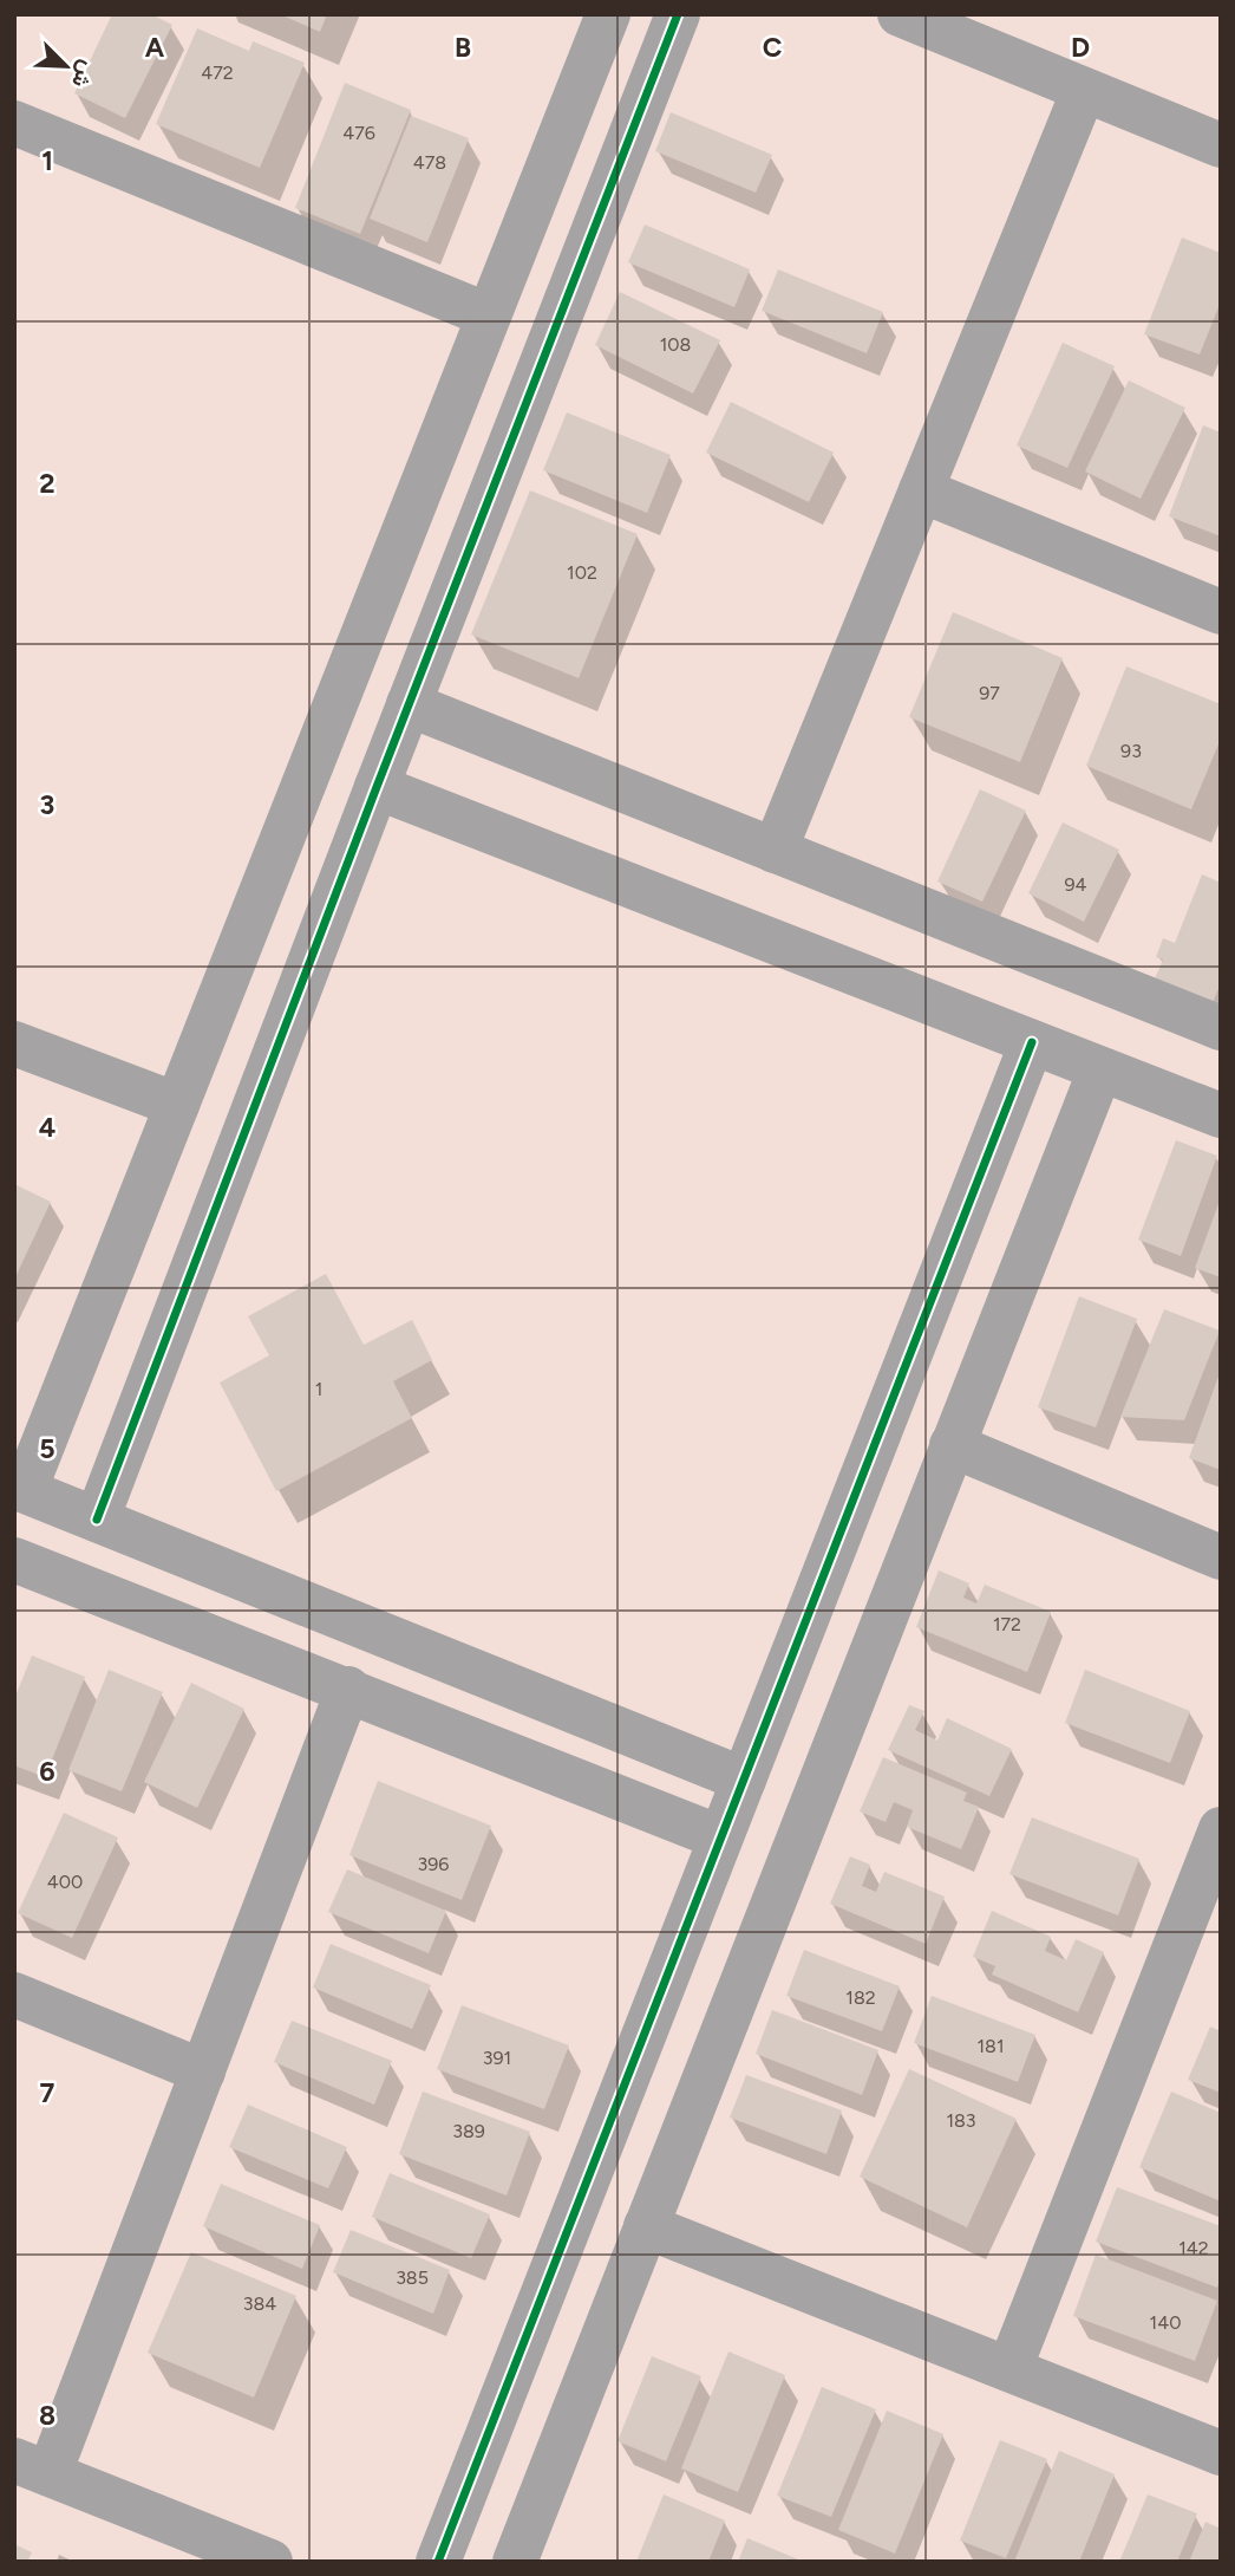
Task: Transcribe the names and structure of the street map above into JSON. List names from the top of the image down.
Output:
{
  "house_numbers": [
    "472",
    "476",
    "478",
    "108",
    "102",
    "97",
    "93",
    "94",
    "1",
    "172",
    "396",
    "400",
    "182",
    "181",
    "391",
    "183",
    "389",
    "142",
    "385",
    "384",
    "140"
  ],
  "north": "bottom right",
  "grid": {
    "columns": [
      "A",
      "B",
      "C",
      "D"
    ],
    "rows": [
      "1",
      "2",
      "3",
      "4",
      "5",
      "6",
      "7",
      "8"
    ]
  }
}
